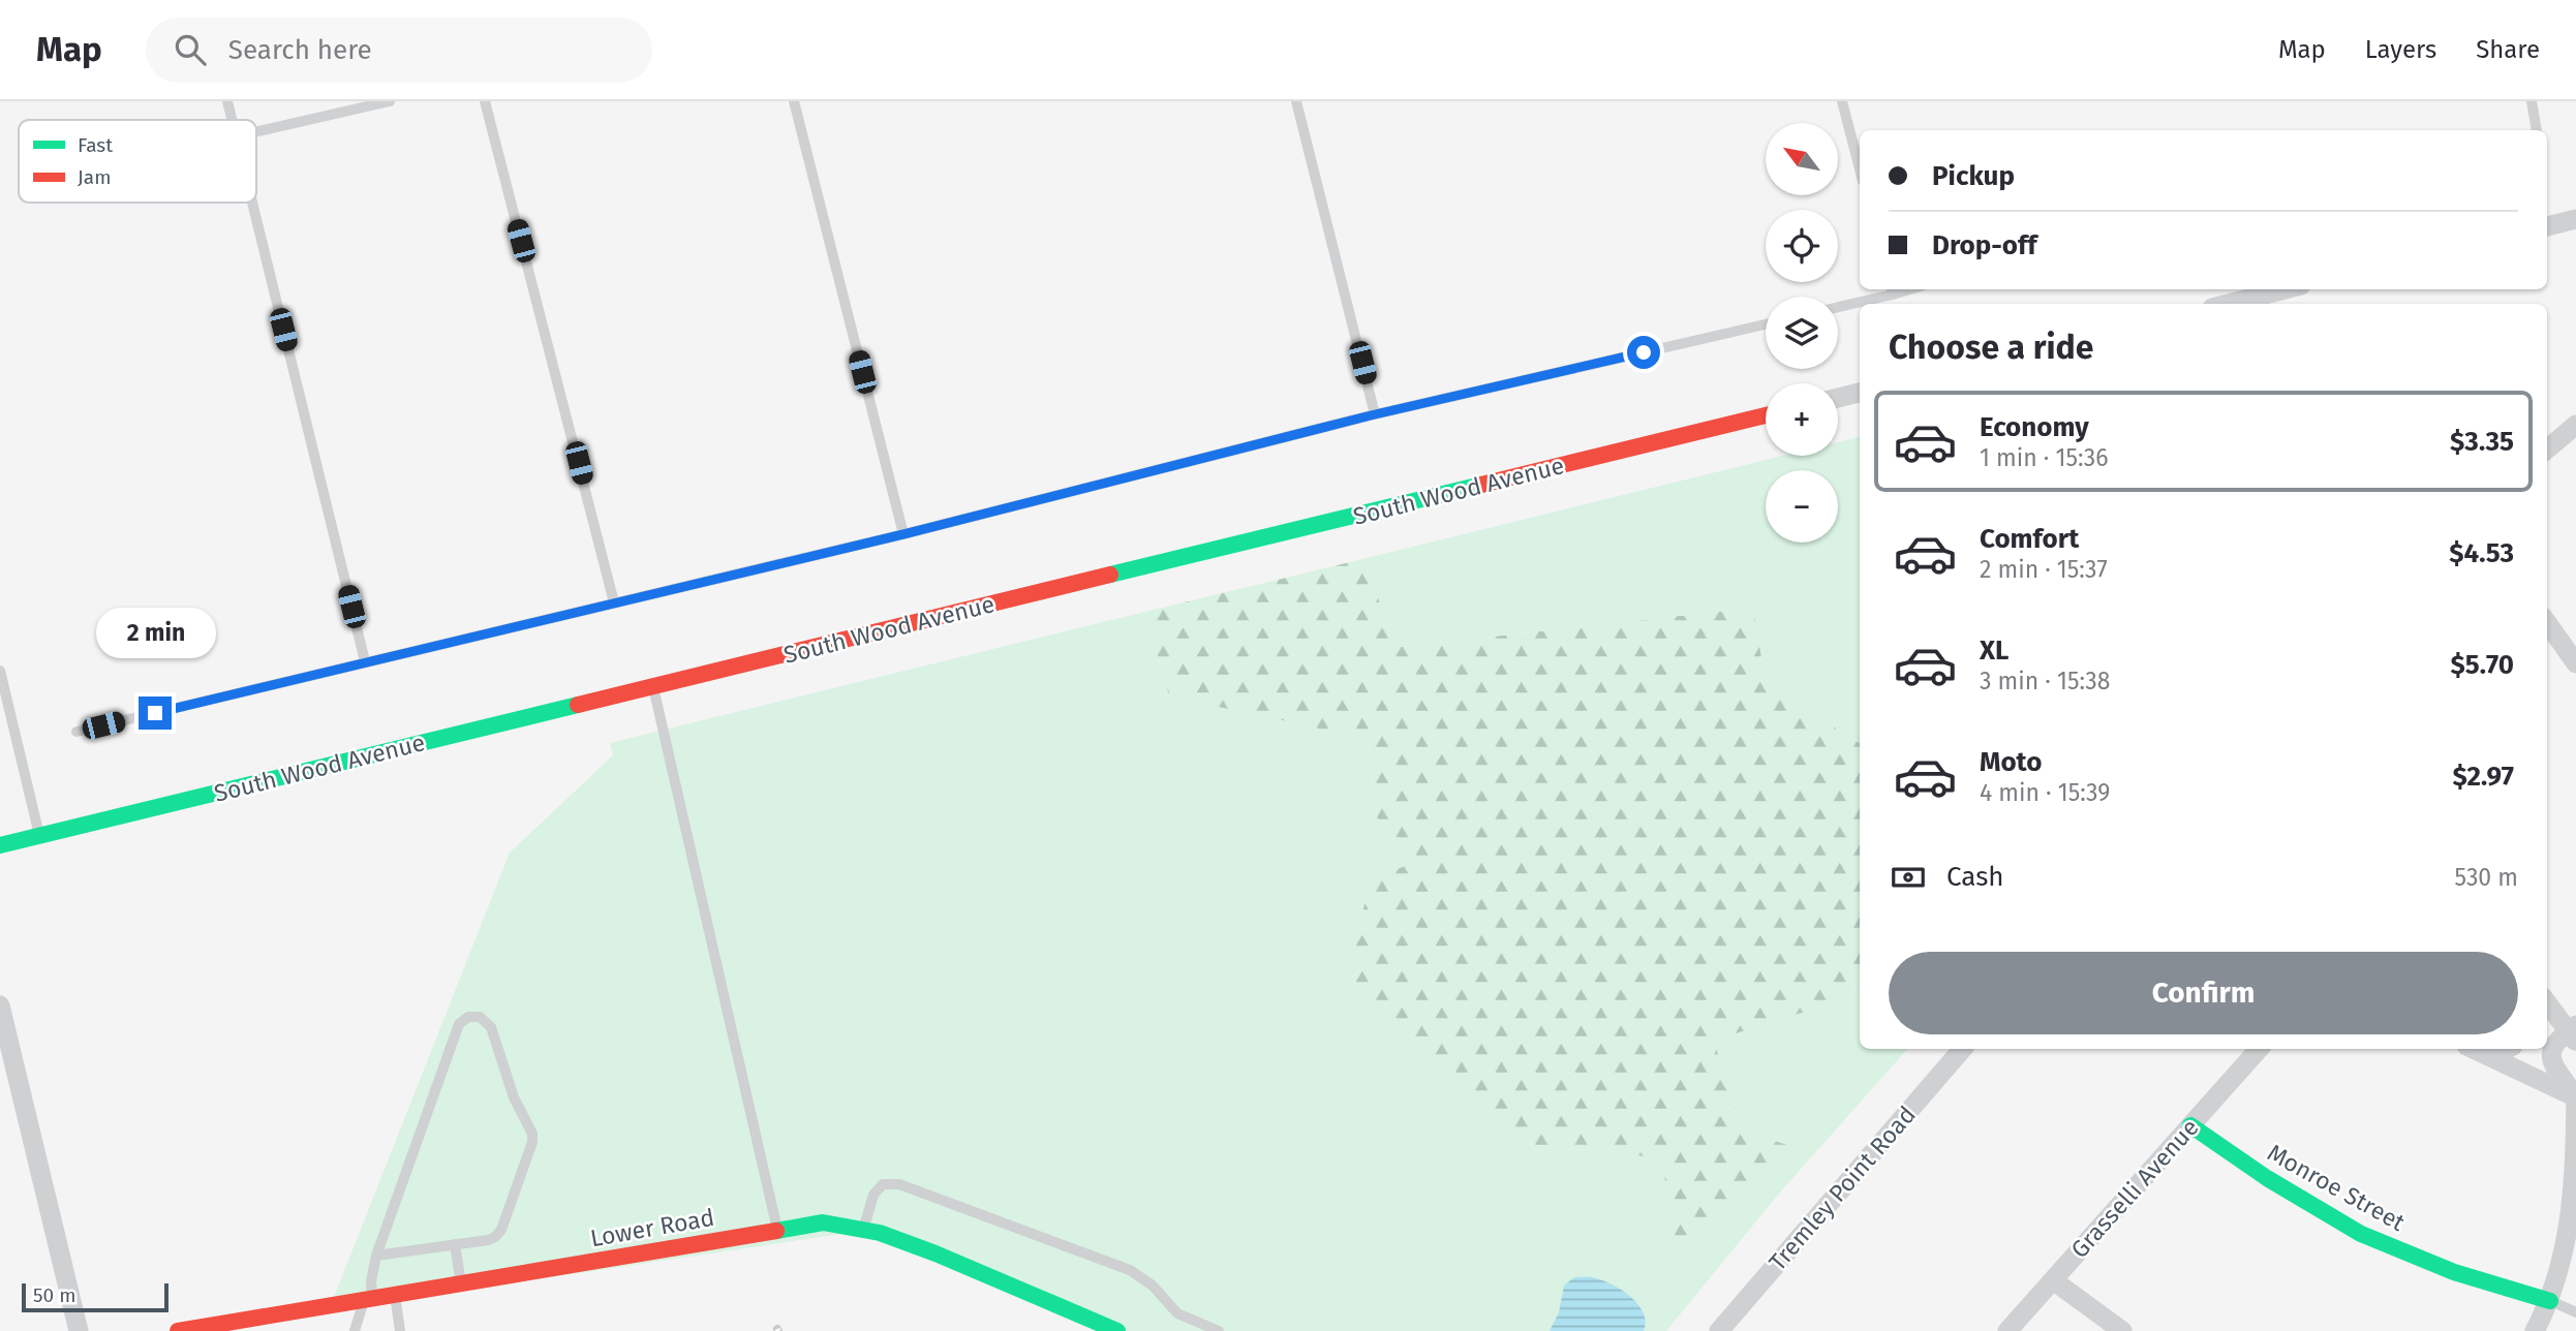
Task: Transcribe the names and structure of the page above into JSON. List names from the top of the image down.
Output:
{
  "streets": {
    "street": [
      "South Wood Avenue",
      "Monroe Street",
      "Tremley Point Road",
      "Grasselli Avenue",
      "Lower Road"
    ]
  },
  "crossings": [
    ["Monroe Street", "Grasselli Avenue"]
  ],
  "legend": ["Fast", "Jam"],
  "scale_bar": "50 m",
  "north": "top left",
  "page": {
    "header": "Map",
    "search": "Search here",
    "nav": ["Map", "Layers", "Share"],
    "map_buttons": ["+", "−"],
    "banner": ["Pickup", "Drop-off"],
    "heading": "Choose a ride",
    "list": [
      {
        "name": "Economy",
        "note": "1 min · 15:36",
        "value": "$3.35"
      },
      {
        "name": "Comfort",
        "note": "2 min · 15:37",
        "value": "$4.53"
      },
      {
        "name": "XL",
        "note": "3 min · 15:38",
        "value": "$5.70"
      },
      {
        "name": "Moto",
        "note": "4 min · 15:39",
        "value": "$2.97"
      }
    ],
    "bubble": "2 min",
    "pay": ["Cash", "530 m"],
    "buttons": "Confirm",
    "scale": "50 m"
  }
}
